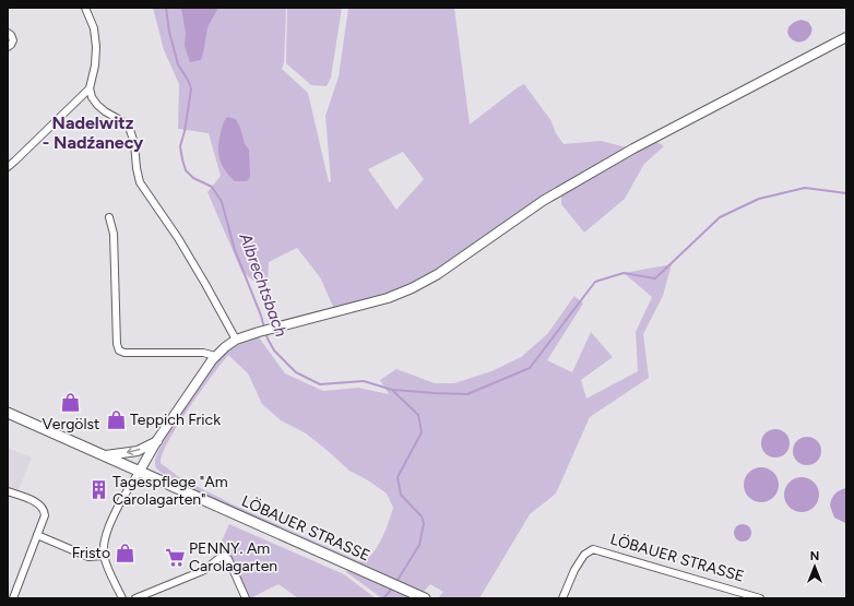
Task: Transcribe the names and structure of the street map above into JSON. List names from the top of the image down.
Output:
{
  "streets": {
    "main road": ["LÖBAUER STRASSE"]
  },
  "districts": ["Nadelwitz - Nadźanecy"],
  "water": ["Albrechtsbach"],
  "places": {
    "shop": ["Vergölst", "Teppich Frick", "Fristo"],
    "building": ["Tagespflege \"Am Carolagarten\""],
    "supermarket": ["PENNY. Am Carolagarten"]
  },
  "north": "top"
}
